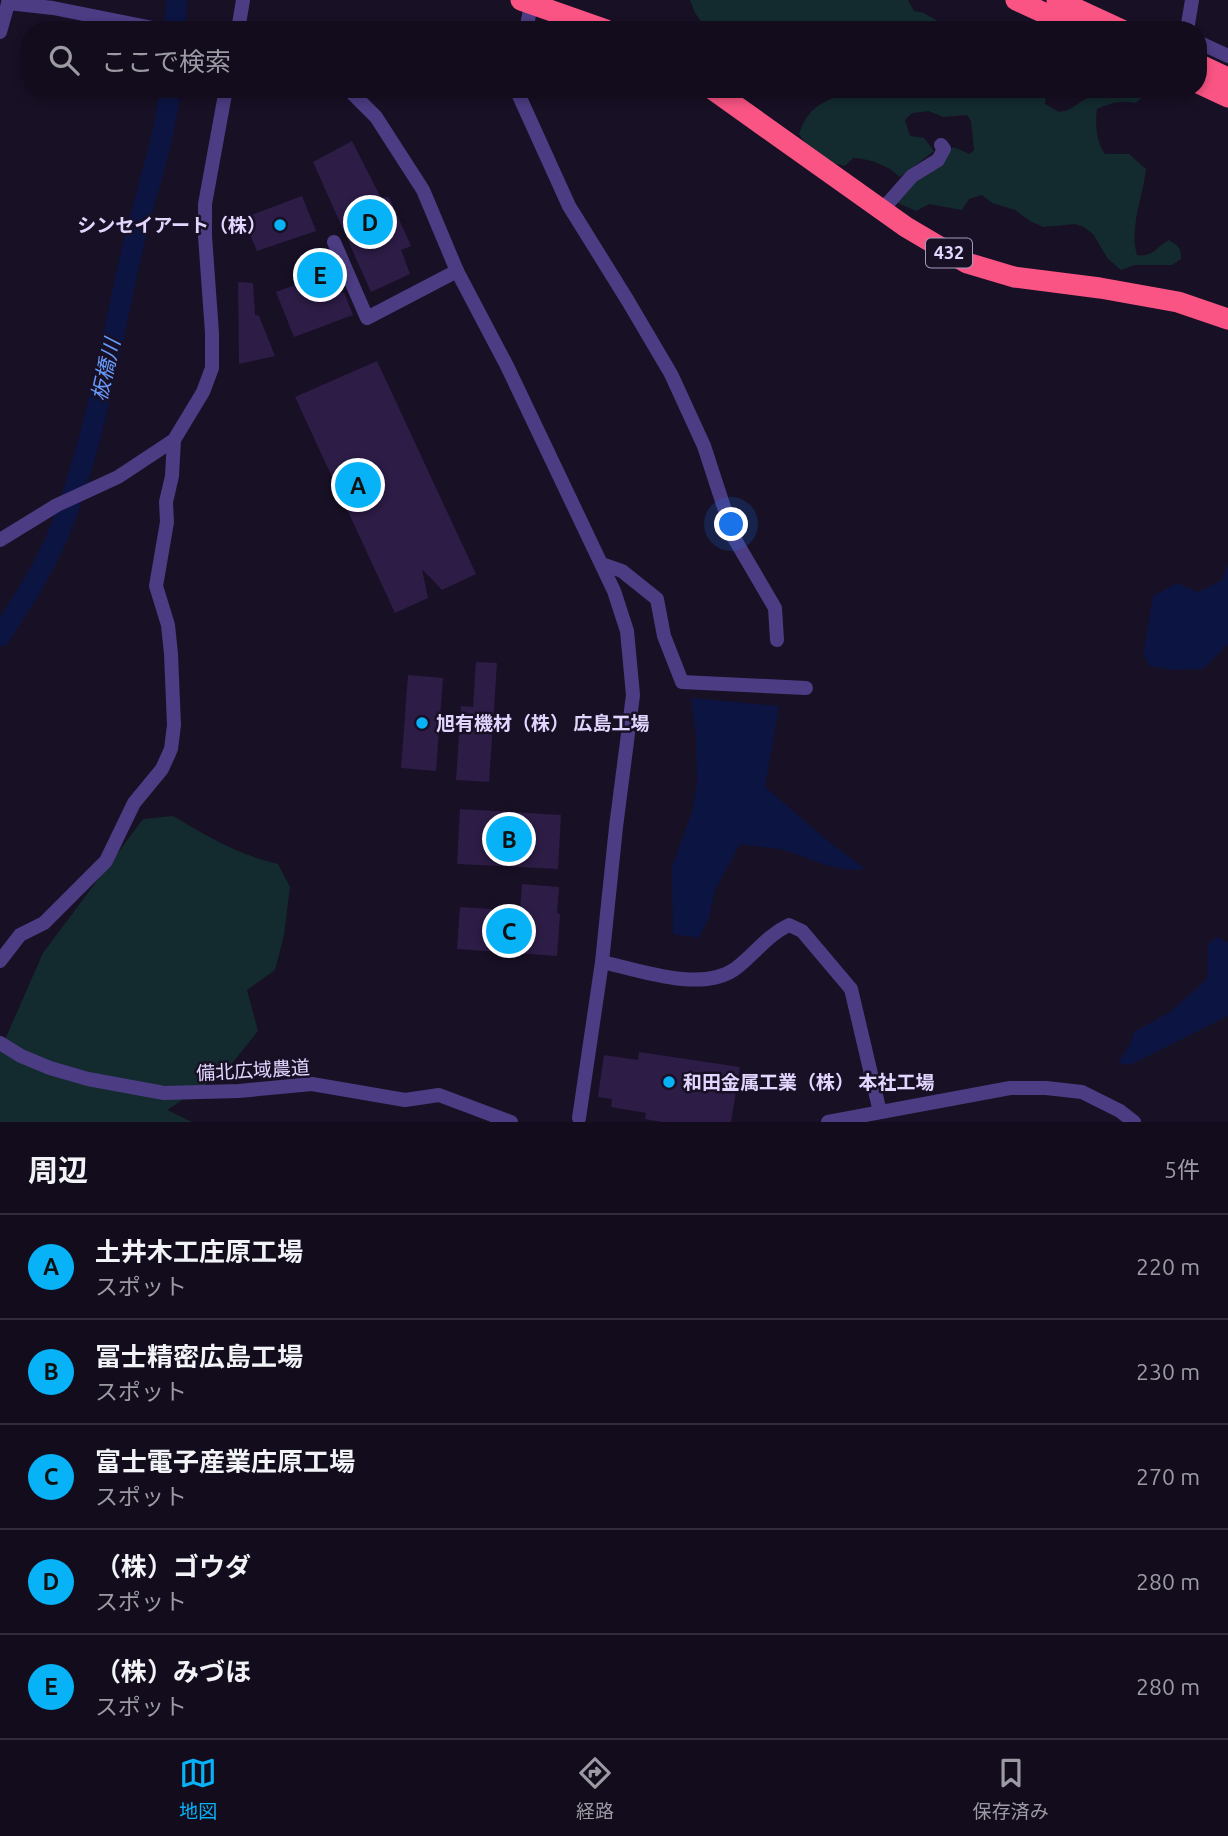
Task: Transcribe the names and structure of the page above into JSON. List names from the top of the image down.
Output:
{
  "streets": {
    "highway": ["432"],
    "street": ["備北広域農道"]
  },
  "water": ["板橋川"],
  "places": ["シンセイアート（株）", "旭有機材（株） 広島工場", "和田金属工業（株） 本社工場"],
  "page": {
    "search": "ここで検索",
    "pins": [
      "D",
      "E",
      "A",
      "B",
      "C"
    ],
    "heading": ["周辺", "5件"],
    "list": [
      {
        "mark": "A",
        "name": "土井木工庄原工場",
        "note": "スポット",
        "value": "220 m"
      },
      {
        "mark": "B",
        "name": "冨士精密広島工場",
        "note": "スポット",
        "value": "230 m"
      },
      {
        "mark": "C",
        "name": "富士電子産業庄原工場",
        "note": "スポット",
        "value": "270 m"
      },
      {
        "mark": "D",
        "name": "（株）ゴウダ",
        "note": "スポット",
        "value": "280 m"
      },
      {
        "mark": "E",
        "name": "（株）みづほ",
        "note": "スポット",
        "value": "280 m"
      }
    ],
    "nav": ["地図", "経路", "保存済み"]
  }
}
